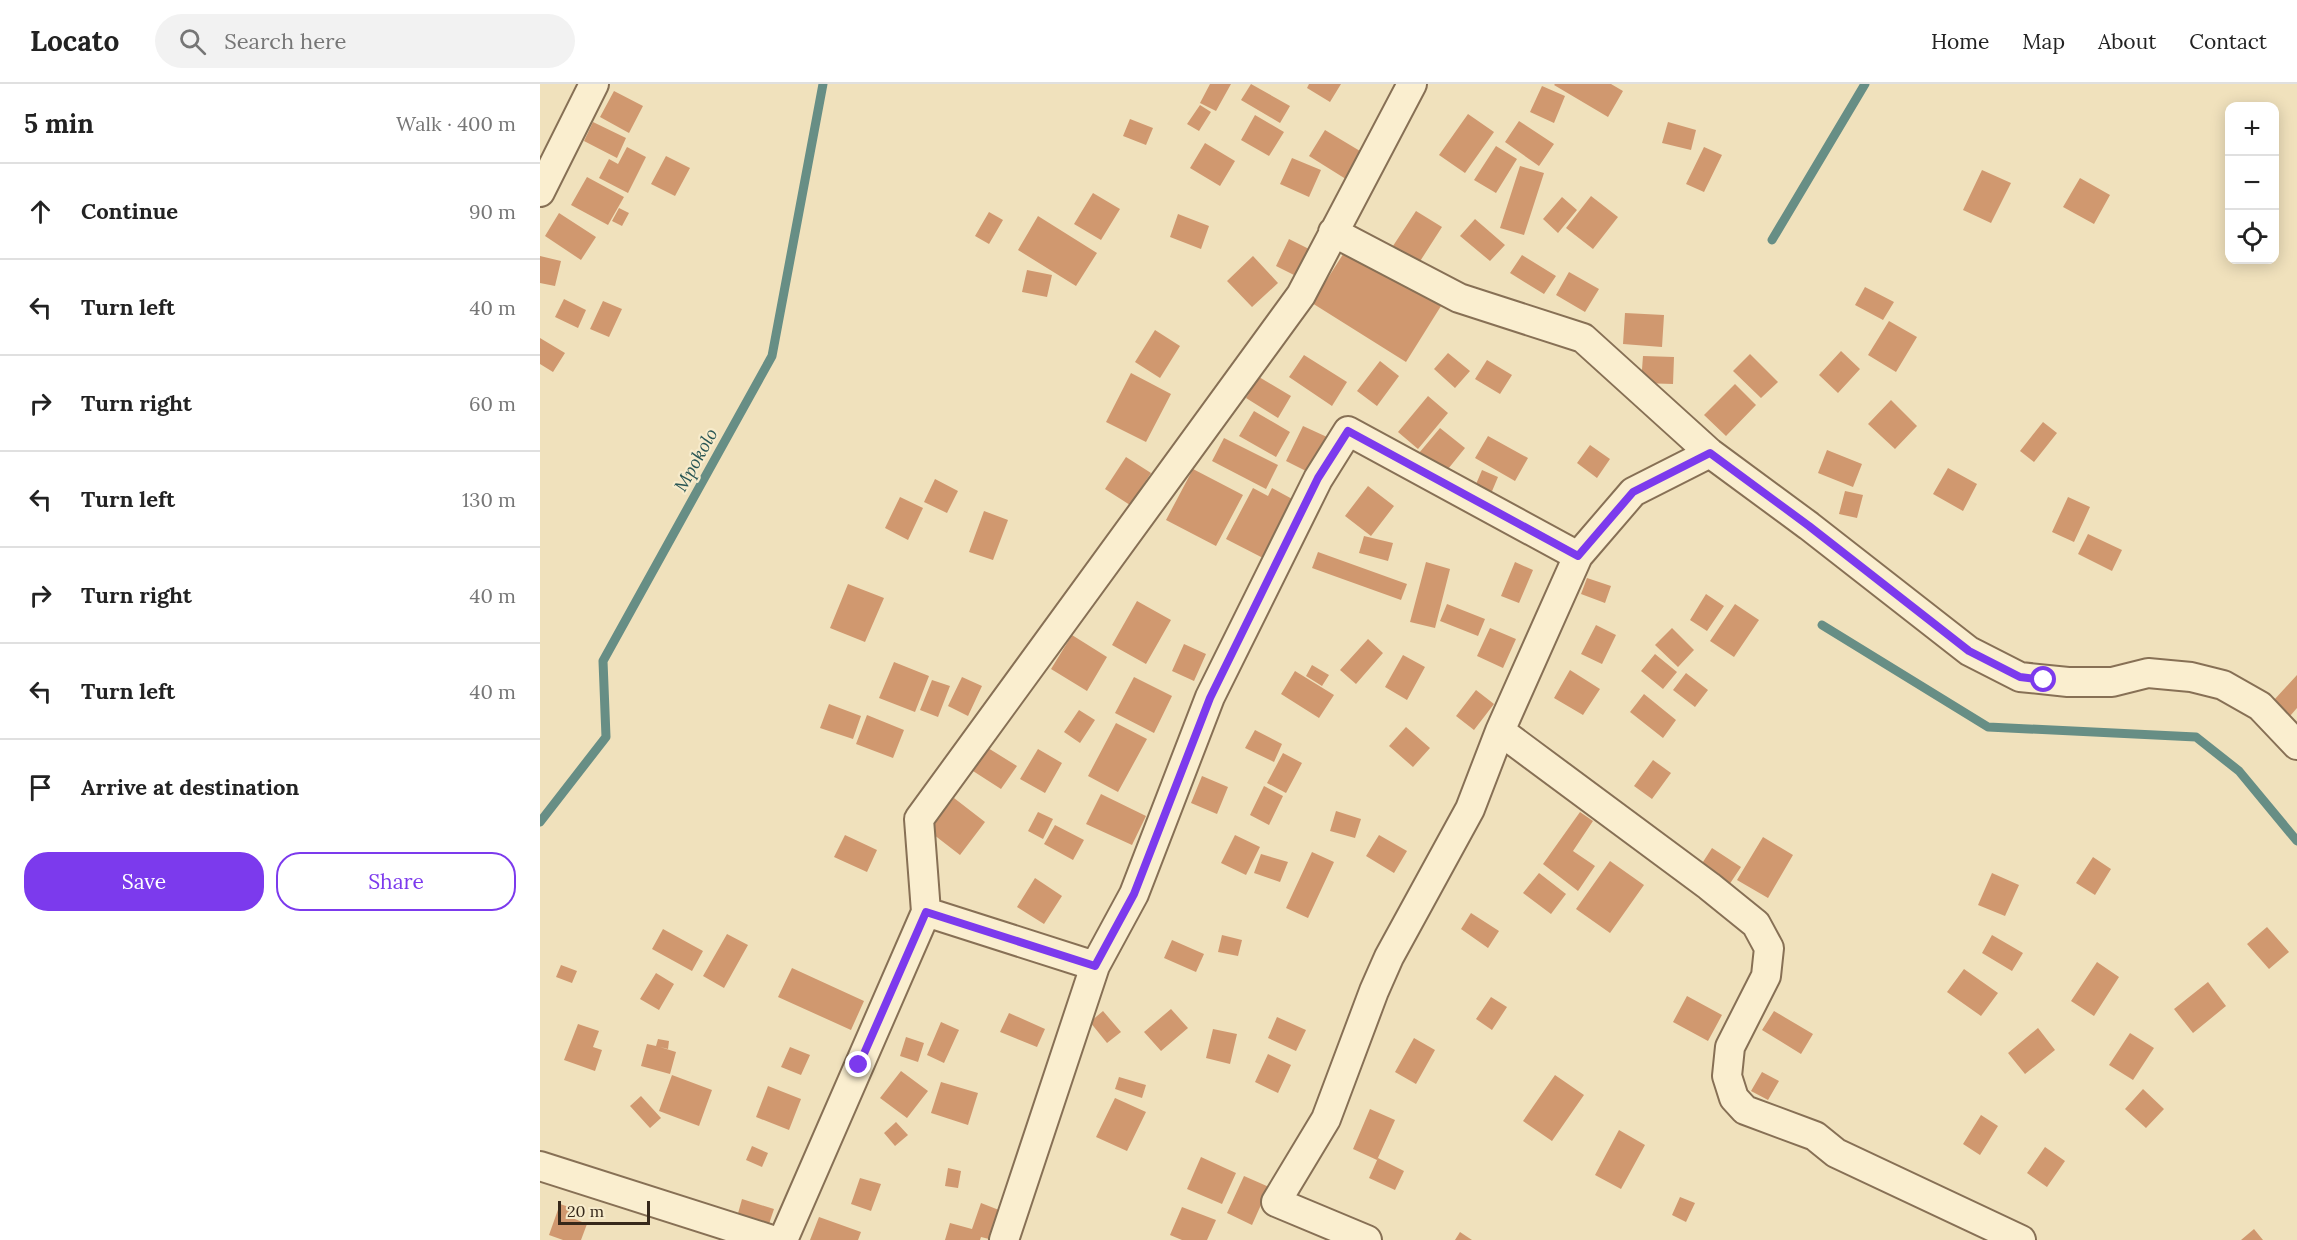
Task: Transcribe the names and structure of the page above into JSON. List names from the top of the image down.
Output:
{
  "water": ["Mpokolo"],
  "scale_bar": "20 m",
  "page": {
    "header": "Locato",
    "search": "Search here",
    "nav": [
      "Home",
      "Map",
      "About",
      "Contact"
    ],
    "heading": ["5 min", "Walk · 400 m"],
    "map_buttons": ["+", "−"],
    "list": [
      ["Continue", "90 m"],
      ["Turn left", "40 m"],
      ["Turn right", "60 m"],
      ["Turn left", "130 m"],
      ["Turn right", "40 m"],
      ["Turn left", "40 m"],
      "Arrive at destination"
    ],
    "buttons": ["Save", "Share"],
    "scale": "20 m"
  }
}
